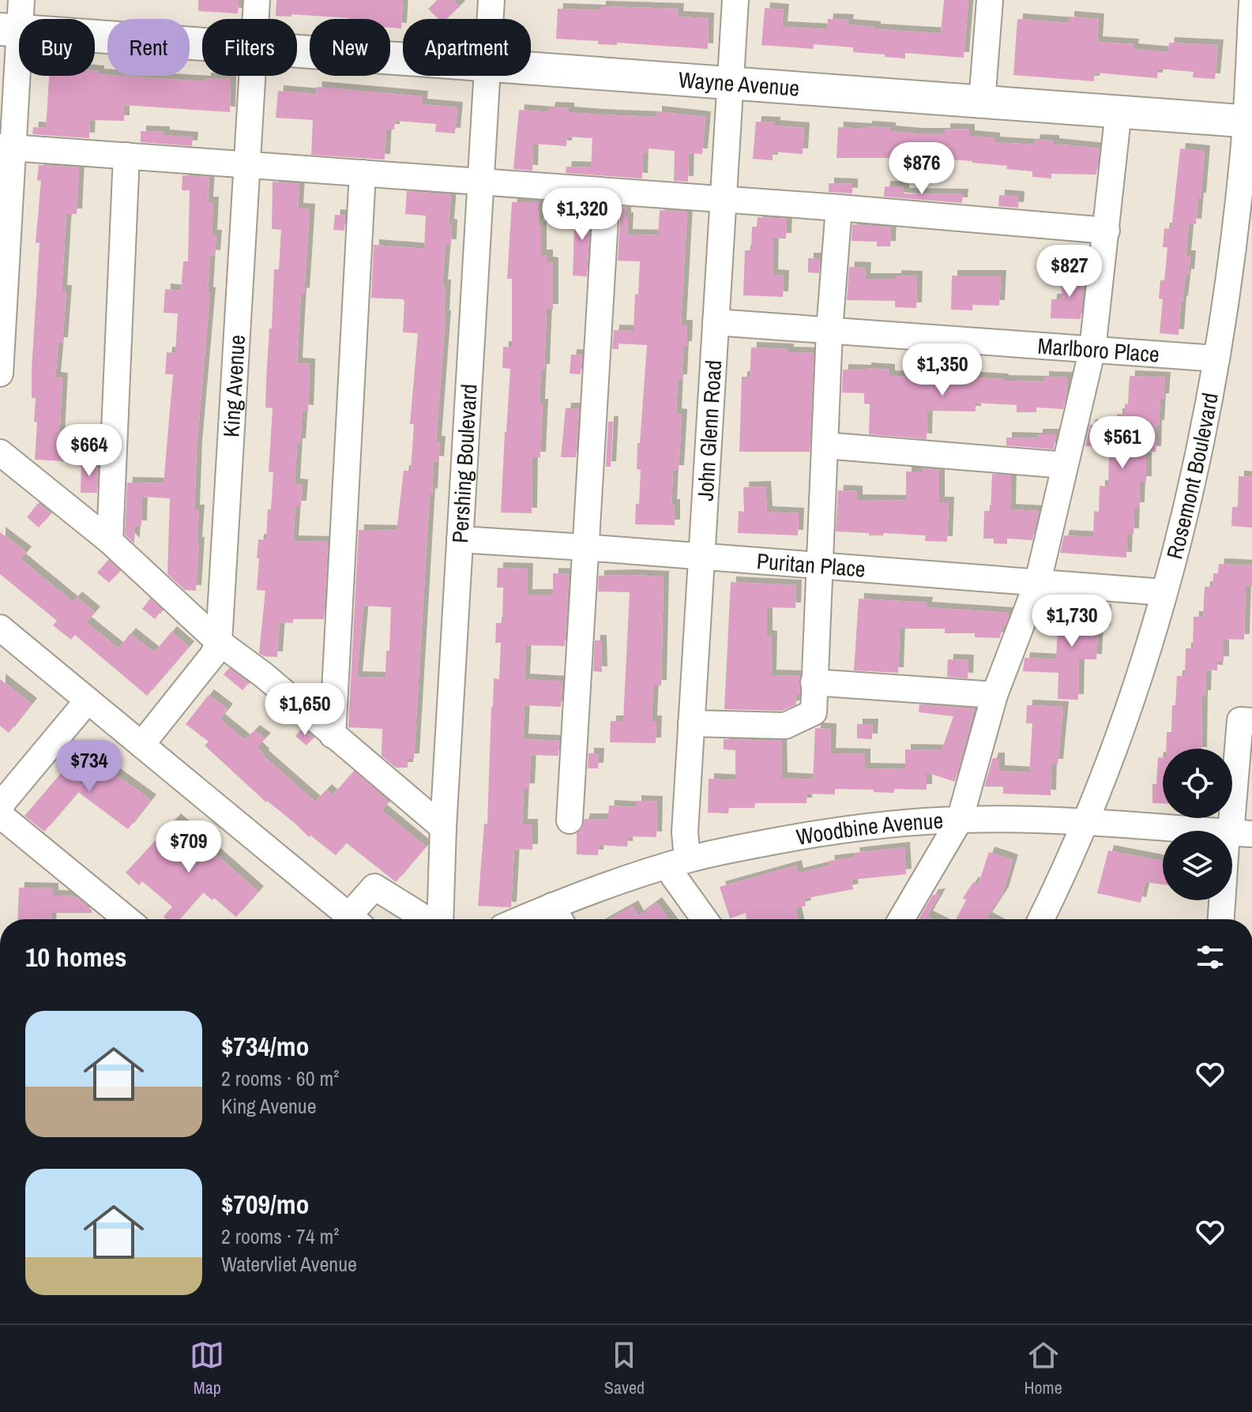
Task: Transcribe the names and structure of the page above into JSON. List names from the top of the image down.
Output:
{
  "streets": {
    "main road": ["Wayne Avenue"],
    "street": [
      "Marlboro Place",
      "King Avenue",
      "John Glenn Road",
      "Pershing Boulevard",
      "Rosemont Boulevard",
      "Puritan Place",
      "Woodbine Avenue"
    ]
  },
  "crossings": [
    ["Wayne Avenue", "John Glenn Road"],
    ["Wayne Avenue", "Rosemont Boulevard"],
    ["Marlboro Place", "John Glenn Road"],
    ["Marlboro Place", "Rosemont Boulevard"],
    ["John Glenn Road", "Puritan Place"],
    ["John Glenn Road", "Woodbine Avenue"],
    ["Pershing Boulevard", "Puritan Place"],
    ["Rosemont Boulevard", "Puritan Place"],
    ["Rosemont Boulevard", "Woodbine Avenue"]
  ],
  "page": {
    "chip": [
      "Buy",
      "Rent",
      "Filters",
      "New",
      "Apartment"
    ],
    "price": [
      "$876",
      "$1,320",
      "$827",
      "$1,350",
      "$561",
      "$664",
      "$1,730",
      "$1,650",
      "$734",
      "$709"
    ],
    "heading": "10 homes",
    "list": [
      {
        "name": "$734/mo",
        "note": "2 rooms · 60 m² · King Avenue"
      },
      {
        "name": "$709/mo",
        "note": "2 rooms · 74 m² · Watervliet Avenue"
      }
    ],
    "tabs": ["Map", "Saved", "Home"]
  }
}
